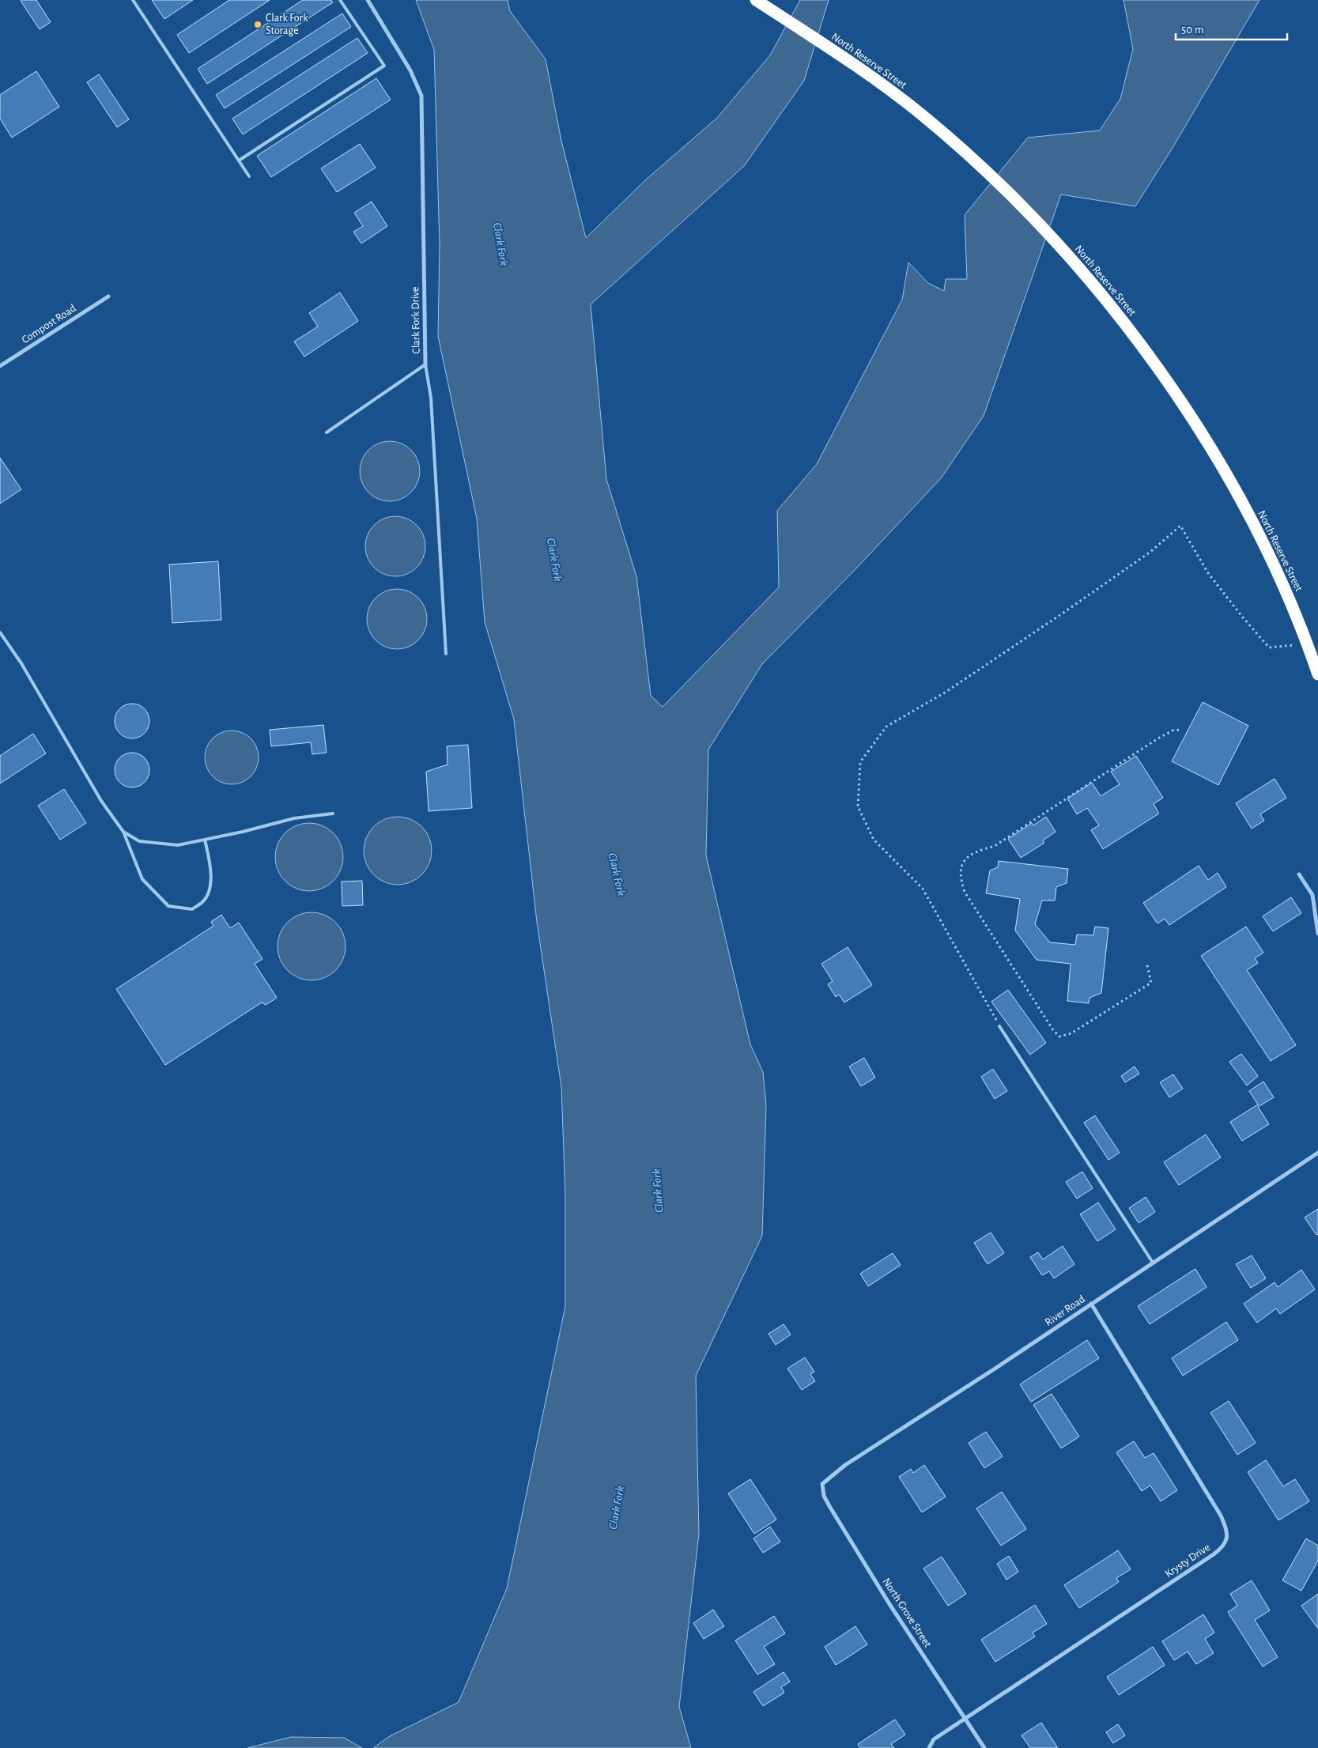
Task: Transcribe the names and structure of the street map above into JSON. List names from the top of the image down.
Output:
{
  "streets": {
    "highway": ["North Reserve Street"],
    "street": [
      "Clark Fork Drive",
      "Compost Road",
      "River Road",
      "Krysty Drive",
      "North Grove Street"
    ]
  },
  "crossings": [
    ["River Road", "Krysty Drive"],
    ["River Road", "North Grove Street"],
    ["Krysty Drive", "North Grove Street"]
  ],
  "water": ["Clark Fork"],
  "places": ["Clark Fork Storage"],
  "scale_bar": "50 m"
}
